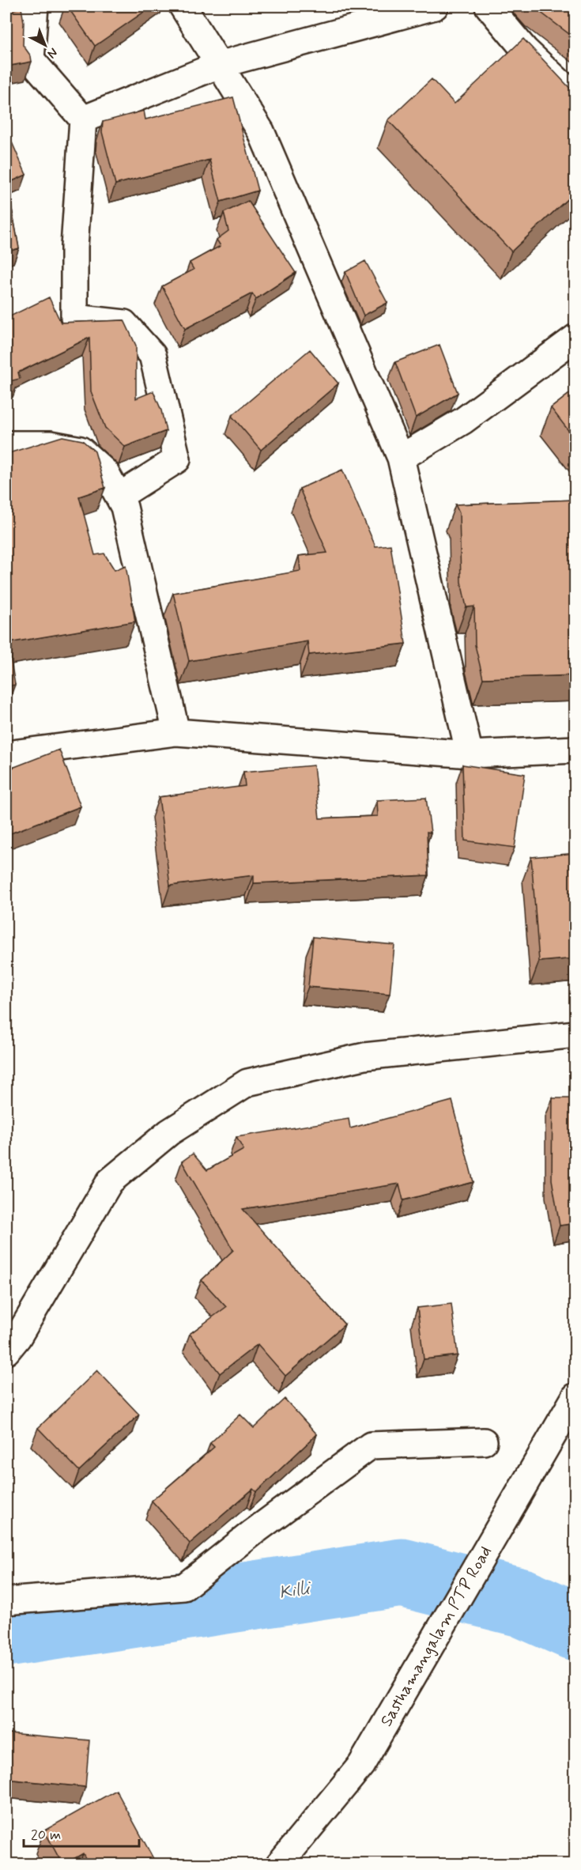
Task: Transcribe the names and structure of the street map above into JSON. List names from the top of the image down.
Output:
{
  "streets": {
    "street": ["Sasthamangalam PTP Road"]
  },
  "water": ["Killi"],
  "scale_bar": "20 m",
  "north": "bottom right"
}
